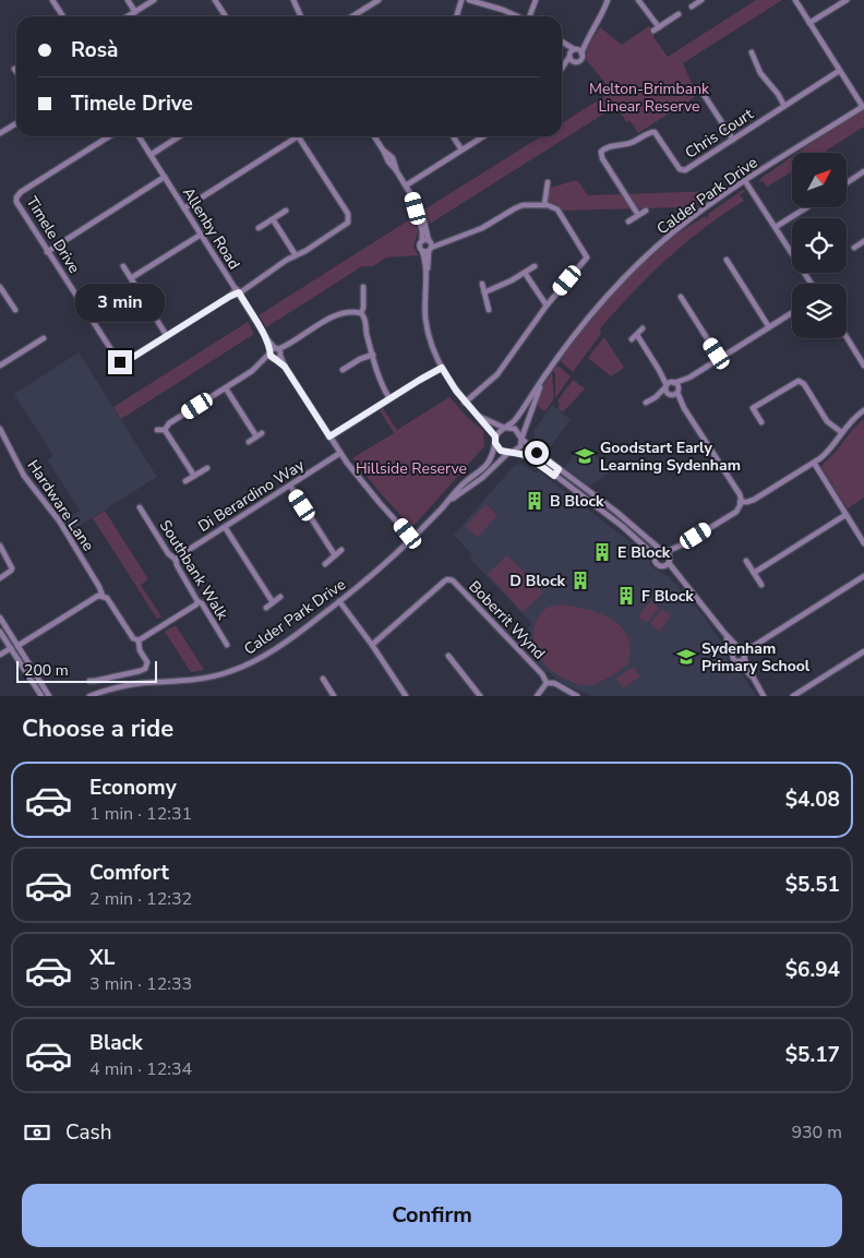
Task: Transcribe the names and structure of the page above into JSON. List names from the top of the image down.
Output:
{
  "streets": {
    "street": [
      "Chris Court",
      "Calder Park Drive",
      "Allenby Road",
      "Timele Drive",
      "Di Berardino Way",
      "Hardware Lane",
      "Southbank Walk",
      "Boberrit Wynd"
    ]
  },
  "crossings": [
    ["Allenby Road", "Timele Drive"],
    ["Di Berardino Way", "Southbank Walk"]
  ],
  "parks": ["Melton-Brimbank Linear Reserve", "Hillside Reserve"],
  "places": {
    "school or university": ["Goodstart Early Learning Sydenham", "Sydenham Primary School"],
    "building": [
      "B Block",
      "E Block",
      "D Block",
      "F Block"
    ]
  },
  "scale_bar": "200 m",
  "north": "top right",
  "page": {
    "banner": ["Rosà", "Timele Drive"],
    "bubble": "3 min",
    "scale": "200 m",
    "heading": "Choose a ride",
    "list": [
      {
        "name": "Economy",
        "note": "1 min · 12:31",
        "value": "$4.08"
      },
      {
        "name": "Comfort",
        "note": "2 min · 12:32",
        "value": "$5.51"
      },
      {
        "name": "XL",
        "note": "3 min · 12:33",
        "value": "$6.94"
      },
      {
        "name": "Black",
        "note": "4 min · 12:34",
        "value": "$5.17"
      }
    ],
    "pay": ["Cash", "930 m"],
    "buttons": "Confirm"
  }
}
